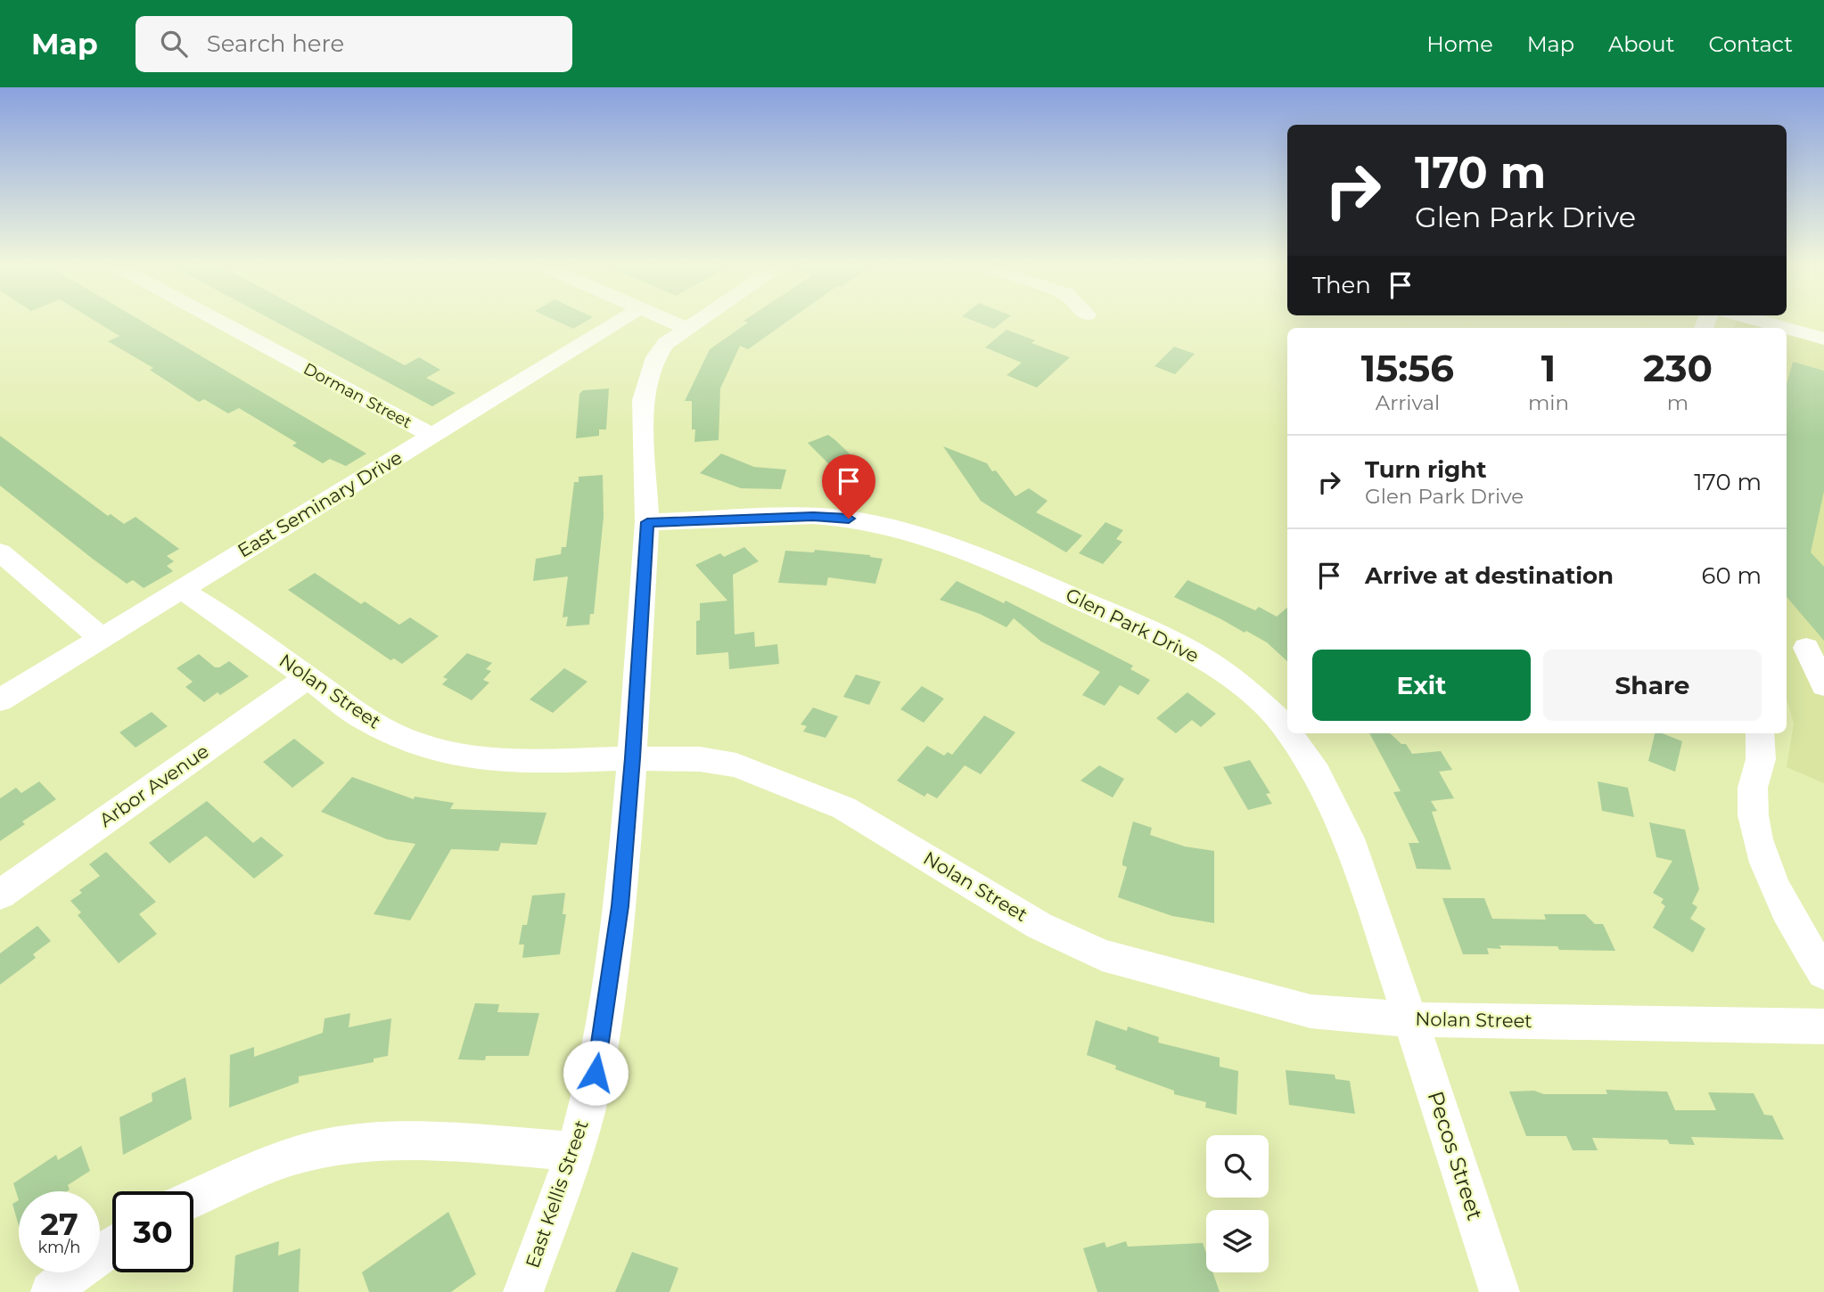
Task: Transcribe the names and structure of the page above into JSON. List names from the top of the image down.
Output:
{
  "streets": {
    "street": [
      "Dorman Street",
      "East Seminary Drive",
      "Glen Park Drive",
      "Nolan Street",
      "Arbor Avenue",
      "Pecos Street",
      "East Kellis Street"
    ]
  },
  "crossings": [
    ["Dorman Street", "East Seminary Drive"],
    ["East Seminary Drive", "Nolan Street"],
    ["Glen Park Drive", "Nolan Street"],
    ["Glen Park Drive", "Pecos Street"],
    ["Glen Park Drive", "East Kellis Street"],
    ["Nolan Street", "Arbor Avenue"],
    ["Nolan Street", "Pecos Street"],
    ["Nolan Street", "East Kellis Street"]
  ],
  "page": {
    "header": "Map",
    "search": "Search here",
    "nav": [
      "Home",
      "Map",
      "About",
      "Contact"
    ],
    "turn": ["170 m", "Glen Park Drive"],
    "then": "Then",
    "eta": [
      "15:56",
      "Arrival",
      "1",
      "min",
      "230",
      "m"
    ],
    "list": [
      {
        "name": "Turn right",
        "note": "Glen Park Drive",
        "value": "170 m"
      },
      {
        "name": "Arrive at destination",
        "value": "60 m"
      }
    ],
    "buttons": ["Exit", "Share"],
    "speed": "27 km/h",
    "limit": "30"
  }
}
